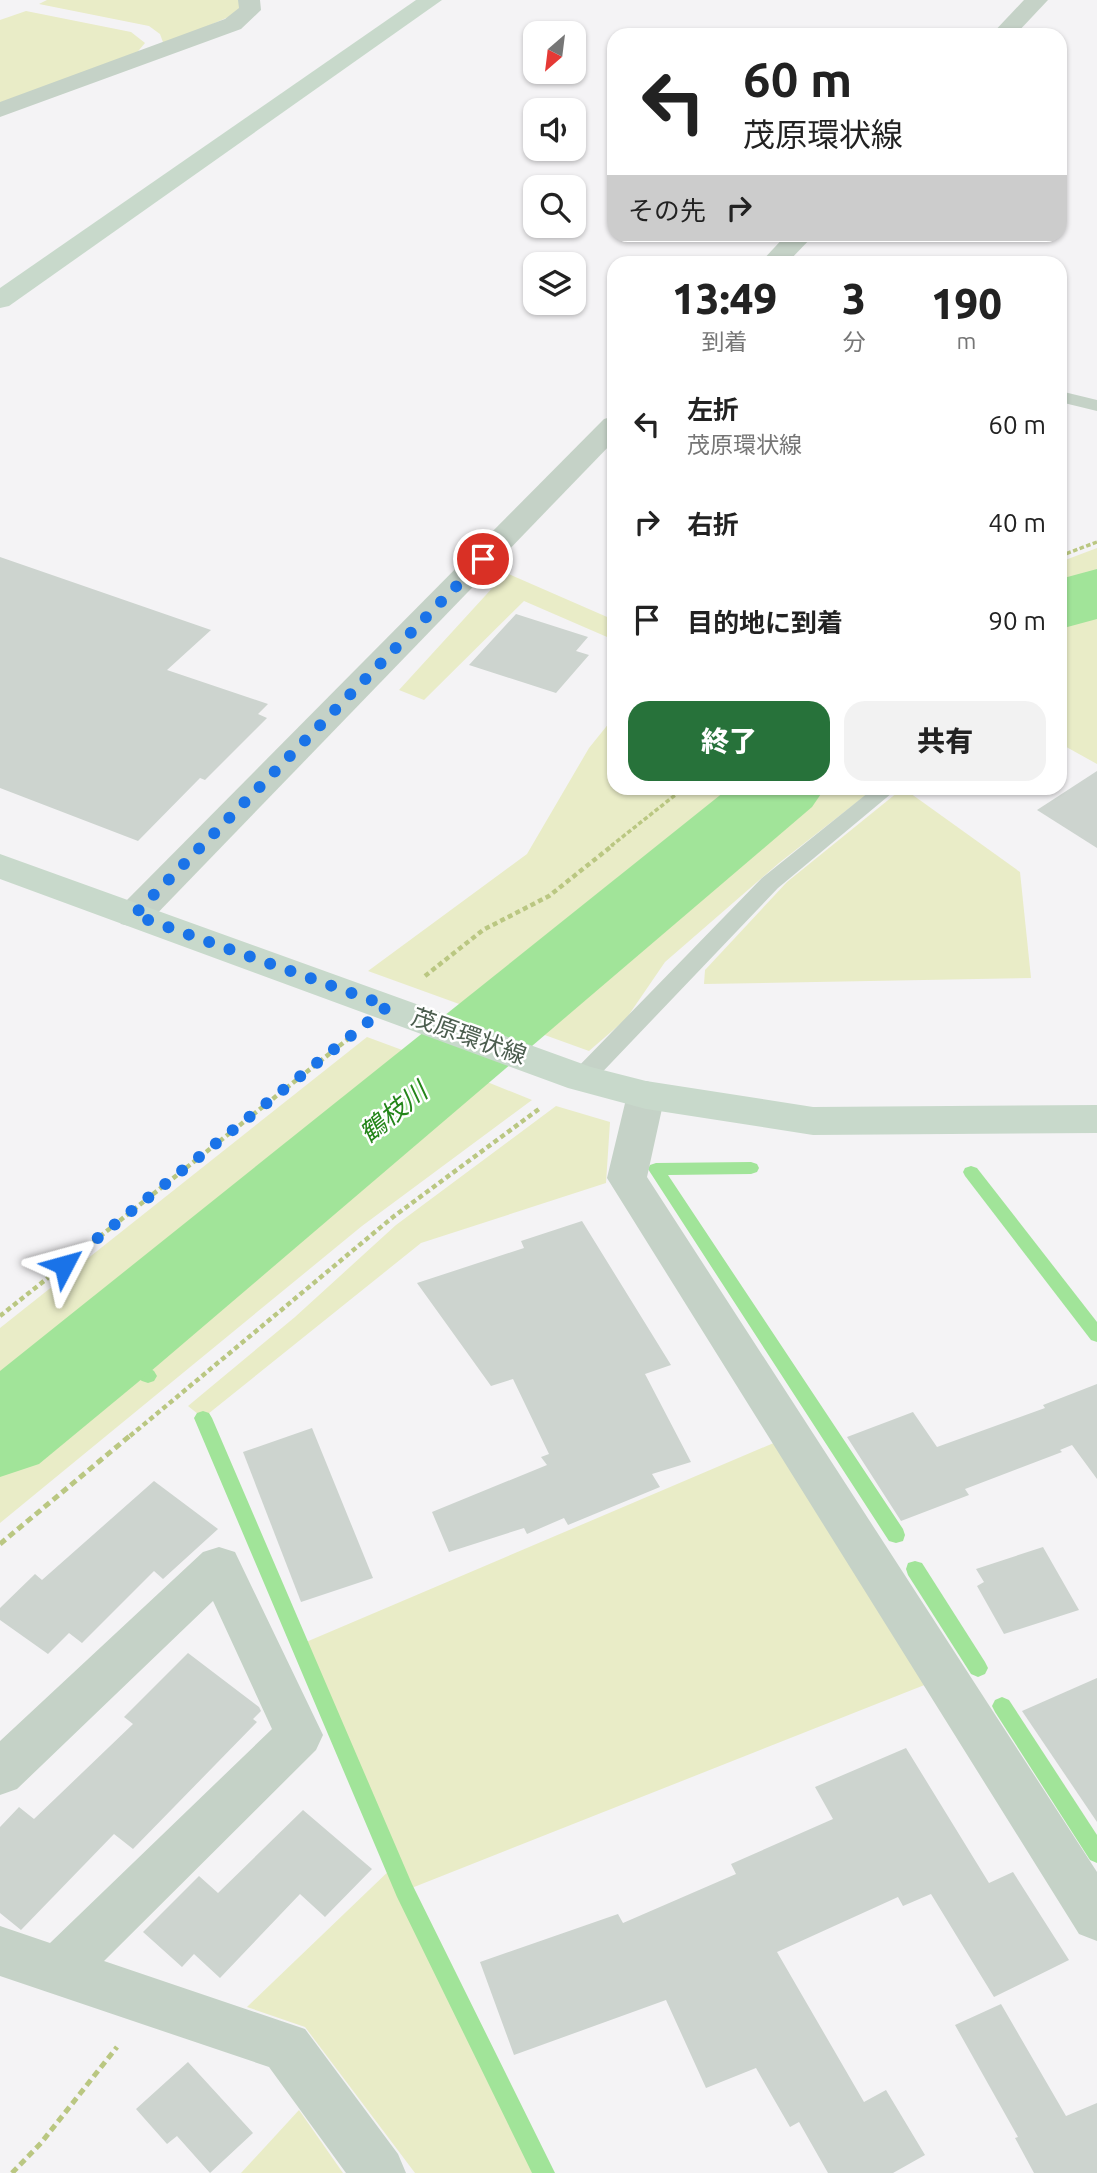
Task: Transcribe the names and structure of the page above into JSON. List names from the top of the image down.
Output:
{
  "streets": {
    "main road": ["茂原環状線"]
  },
  "water": ["鶴枝川"],
  "north": "bottom left",
  "page": {
    "turn": ["60 m", "茂原環状線"],
    "then": "その先",
    "eta": [
      "13:49",
      "到着",
      "3",
      "分",
      "190",
      "m"
    ],
    "list": [
      {
        "name": "左折",
        "note": "茂原環状線",
        "value": "60 m"
      },
      {
        "name": "右折",
        "value": "40 m"
      },
      {
        "name": "目的地に到着",
        "value": "90 m"
      }
    ],
    "buttons": ["終了", "共有"]
  }
}
